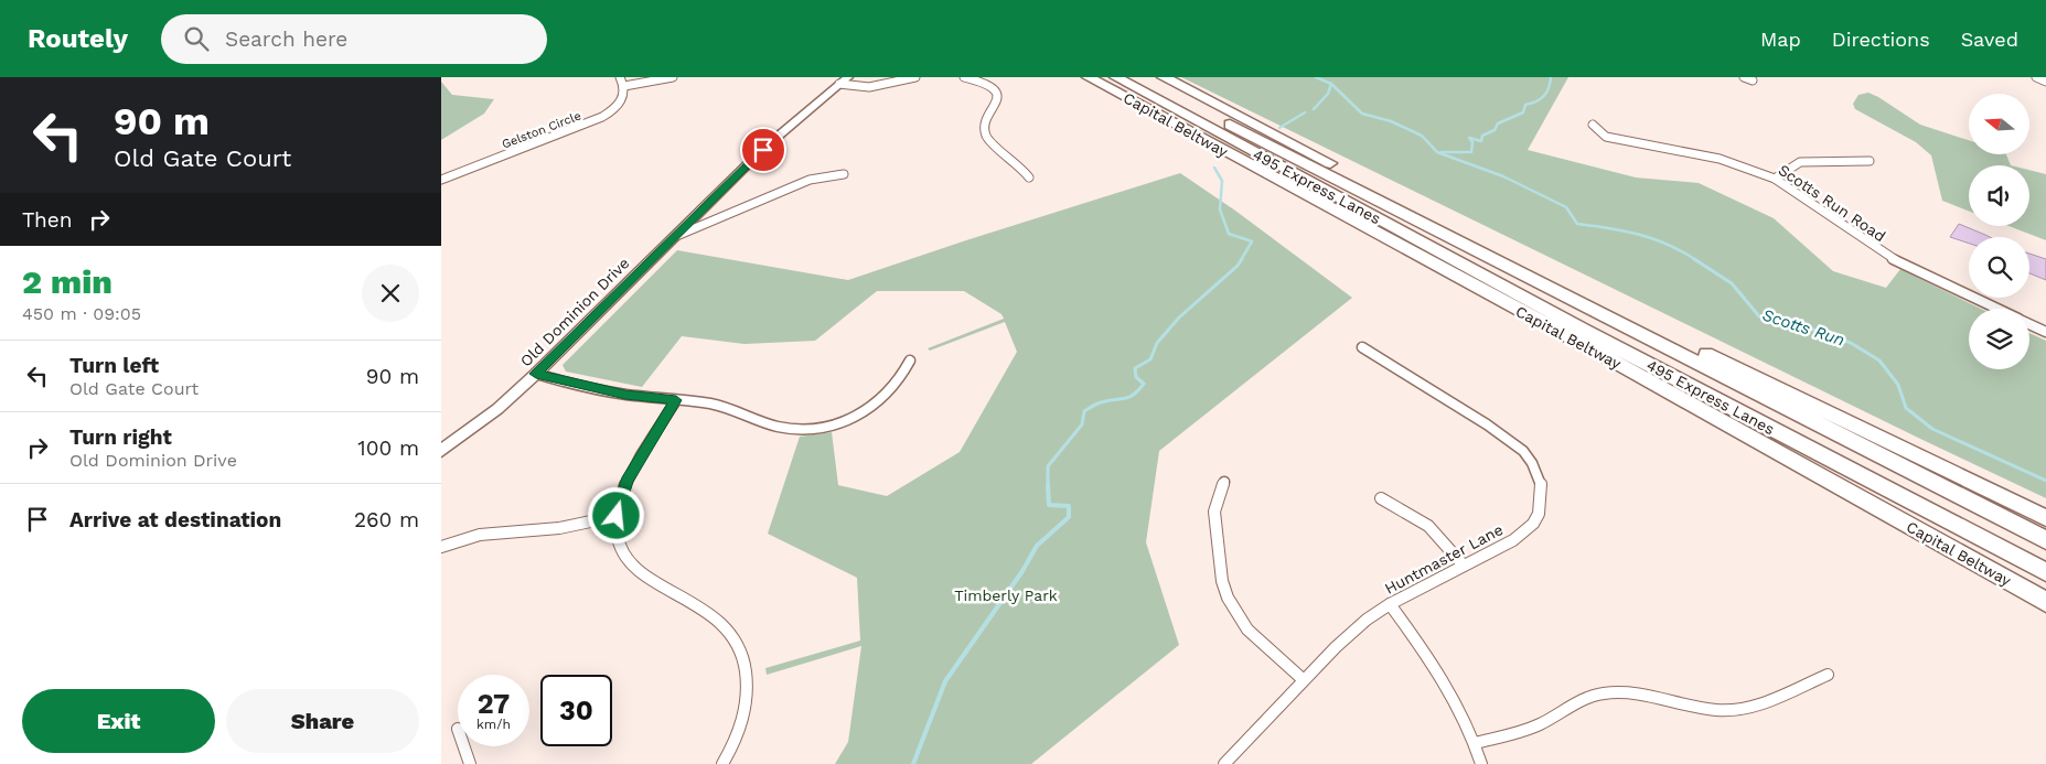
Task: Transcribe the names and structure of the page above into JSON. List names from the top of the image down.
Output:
{
  "streets": {
    "highway": ["Capital Beltway", "495 Express Lanes"],
    "main road": ["Old Dominion Drive"],
    "street": ["Gelston Circle", "Scotts Run Road", "Huntmaster Lane"]
  },
  "water": ["Scotts Run"],
  "parks": ["Timberly Park"],
  "north": "left",
  "page": {
    "header": "Routely",
    "search": "Search here",
    "nav": ["Map", "Directions", "Saved"],
    "turn": ["90 m", "Old Gate Court"],
    "then": "Then",
    "heading": ["2 min", "450 m · 09:05"],
    "list": [
      {
        "name": "Turn left",
        "note": "Old Gate Court",
        "value": "90 m"
      },
      {
        "name": "Turn right",
        "note": "Old Dominion Drive",
        "value": "100 m"
      },
      {
        "name": "Arrive at destination",
        "value": "260 m"
      }
    ],
    "speed": "27 km/h",
    "limit": "30",
    "buttons": ["Exit", "Share"]
  }
}
